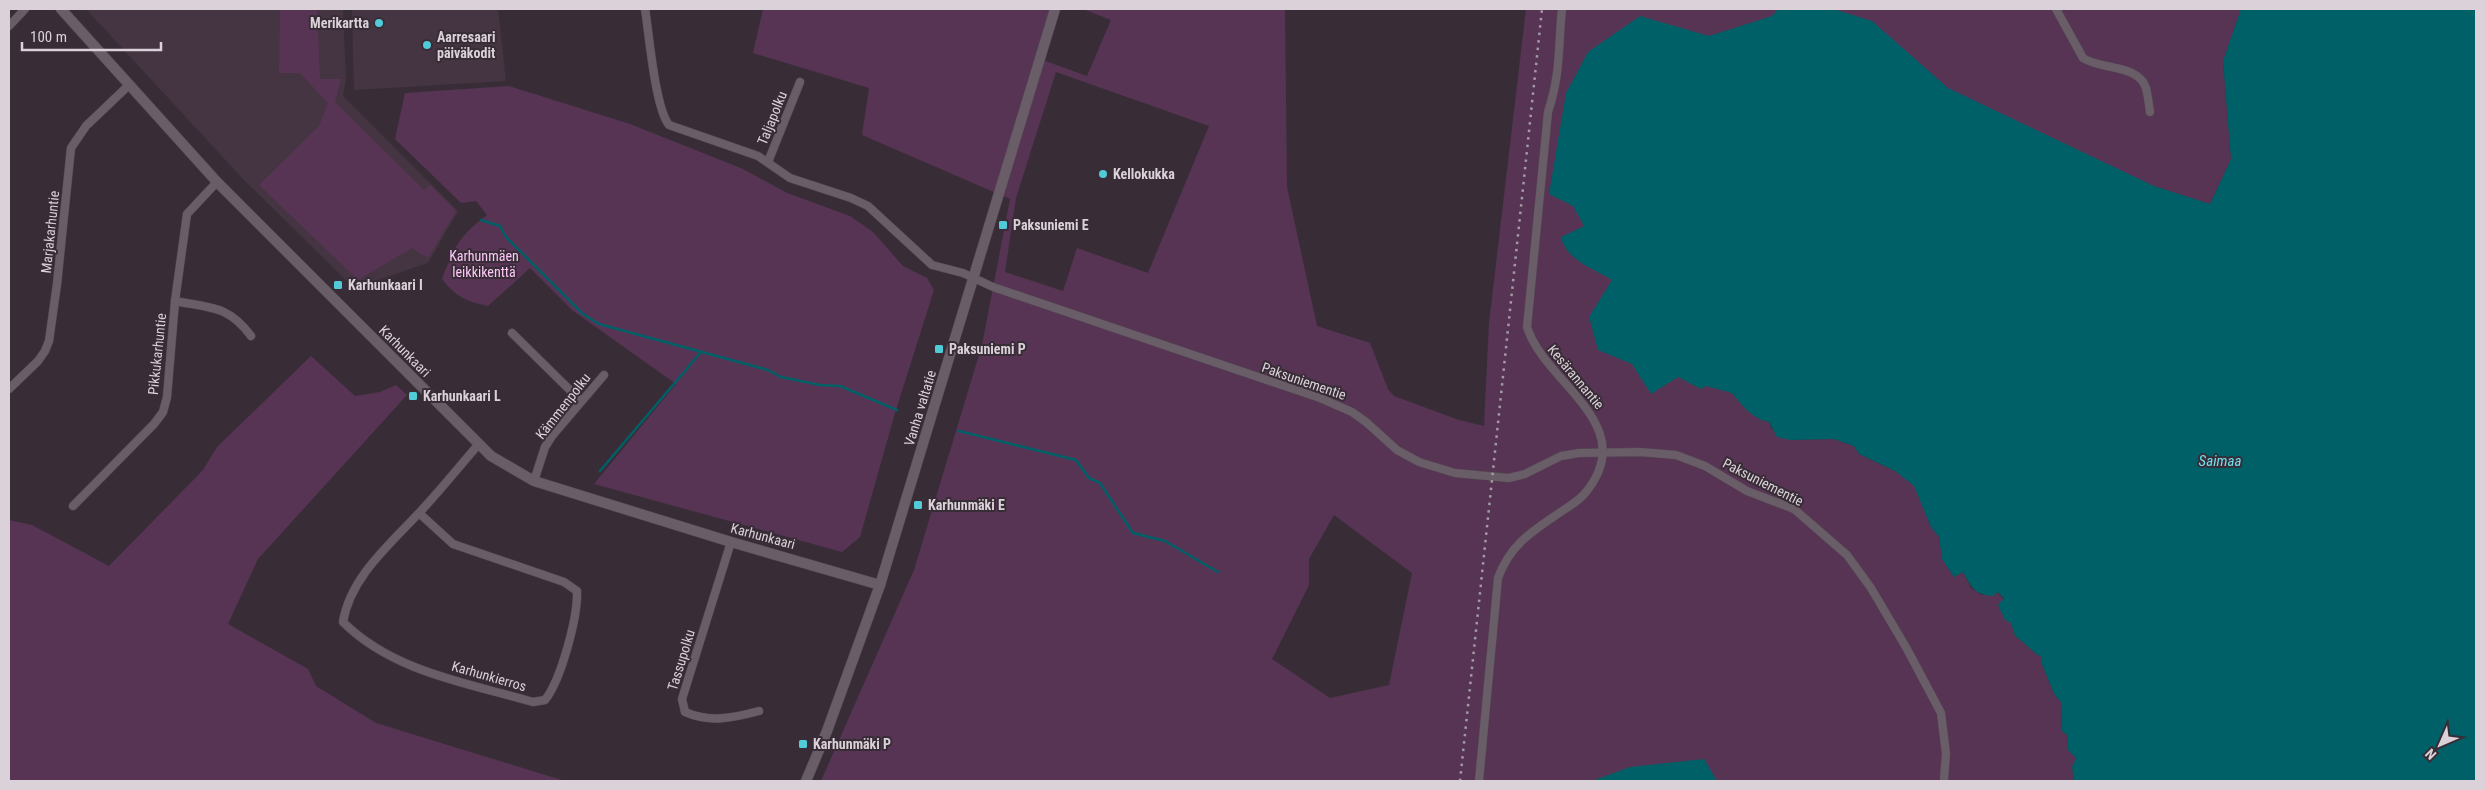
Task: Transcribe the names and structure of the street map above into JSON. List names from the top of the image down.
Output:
{
  "streets": {
    "street": [
      "Taljapolku",
      "Marjakarhuntie",
      "Karhunkaari",
      "Pikkukarhuntie",
      "Kesärannantie",
      "Paksuniementie",
      "Kämmenpolku",
      "Vanha valtatie",
      "Tassupolku",
      "Karhunkierros"
    ]
  },
  "crossings": [
    ["Taljapolku", "Paksuniementie"],
    ["Marjakarhuntie", "Karhunkaari"],
    ["Karhunkaari", "Pikkukarhuntie"],
    ["Karhunkaari", "Kämmenpolku"],
    ["Karhunkaari", "Vanha valtatie"],
    ["Karhunkaari", "Tassupolku"],
    ["Karhunkaari", "Karhunkierros"],
    ["Kesärannantie", "Paksuniementie"],
    ["Paksuniementie", "Vanha valtatie"]
  ],
  "water": ["Saimaa"],
  "parks": ["Karhunmäen leikkikenttä"],
  "places": {
    "other": ["Merikartta", "Aarresaari päiväkodit", "Kellokukka"],
    "transit": [
      "Paksuniemi E",
      "Karhunkaari I",
      "Paksuniemi P",
      "Karhunkaari L",
      "Karhunmäki E",
      "Karhunmäki P"
    ]
  },
  "scale_bar": "100 m",
  "north": "bottom left"
}
